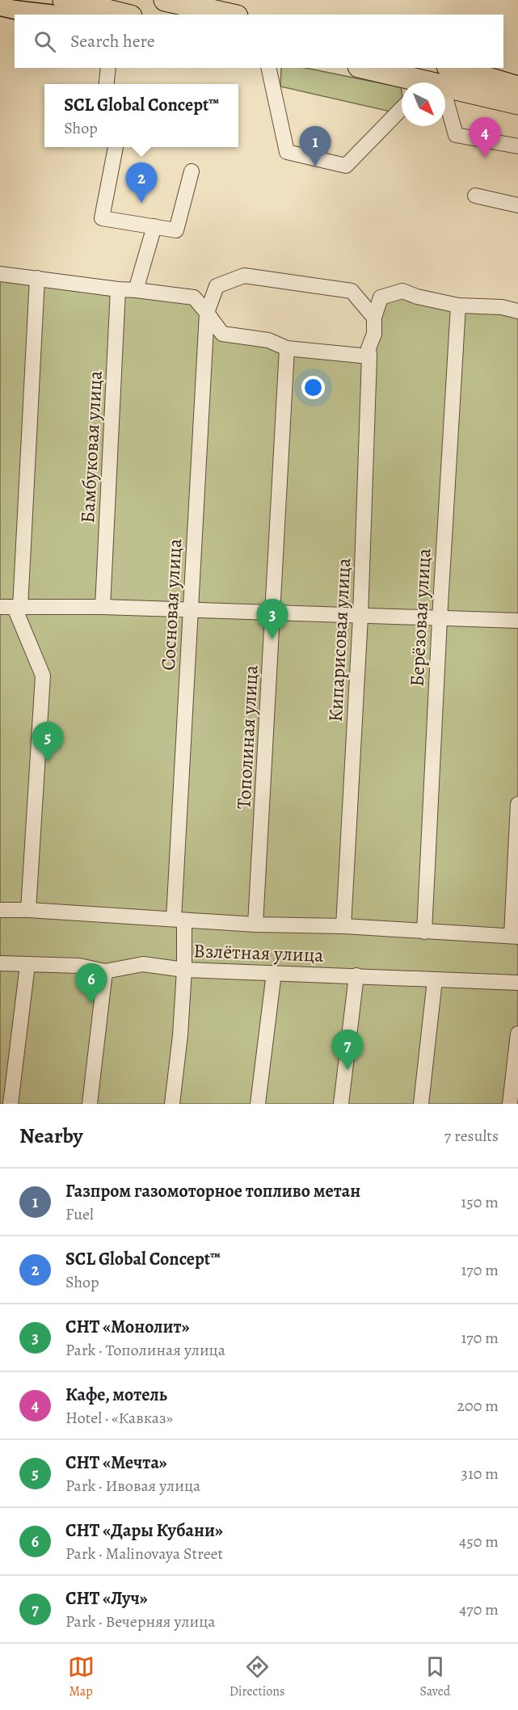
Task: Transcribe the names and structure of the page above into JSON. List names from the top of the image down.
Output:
{
  "streets": {
    "street": [
      "Бамбуковая улица",
      "Сосновая улица",
      "Берёзовая улица",
      "Кипарисовая улица",
      "Тополиная улица",
      "Взлётная улица"
    ]
  },
  "crossings": [
    ["Сосновая улица", "Кипарисовая улица"],
    ["Сосновая улица", "Взлётная улица"],
    ["Берёзовая улица", "Кипарисовая улица"]
  ],
  "north": "bottom right",
  "page": {
    "search": "Search here",
    "popup": ["SCL Global Concept™", "Shop"],
    "pins": [
      "4",
      "1",
      "2",
      "3",
      "5",
      "6",
      "7"
    ],
    "heading": ["Nearby", "7 results"],
    "list": [
      {
        "mark": "1",
        "name": "Газпром газомоторное топливо метан",
        "note": "Fuel",
        "value": "150 m"
      },
      {
        "mark": "2",
        "name": "SCL Global Concept™",
        "note": "Shop",
        "value": "170 m"
      },
      {
        "mark": "3",
        "name": "СНТ «Монолит»",
        "note": "Park · Тополиная улица",
        "value": "170 m"
      },
      {
        "mark": "4",
        "name": "Кафе, мотель",
        "note": "Hotel · «Кавказ»",
        "value": "200 m"
      },
      {
        "mark": "5",
        "name": "СНТ «Мечта»",
        "note": "Park · Ивовая улица",
        "value": "310 m"
      },
      {
        "mark": "6",
        "name": "СНТ «Дары Кубани»",
        "note": "Park · Malinovaya Street",
        "value": "450 m"
      },
      {
        "mark": "7",
        "name": "СНТ «Луч»",
        "note": "Park · Вечерняя улица",
        "value": "470 m"
      }
    ],
    "nav": ["Map", "Directions", "Saved"]
  }
}
